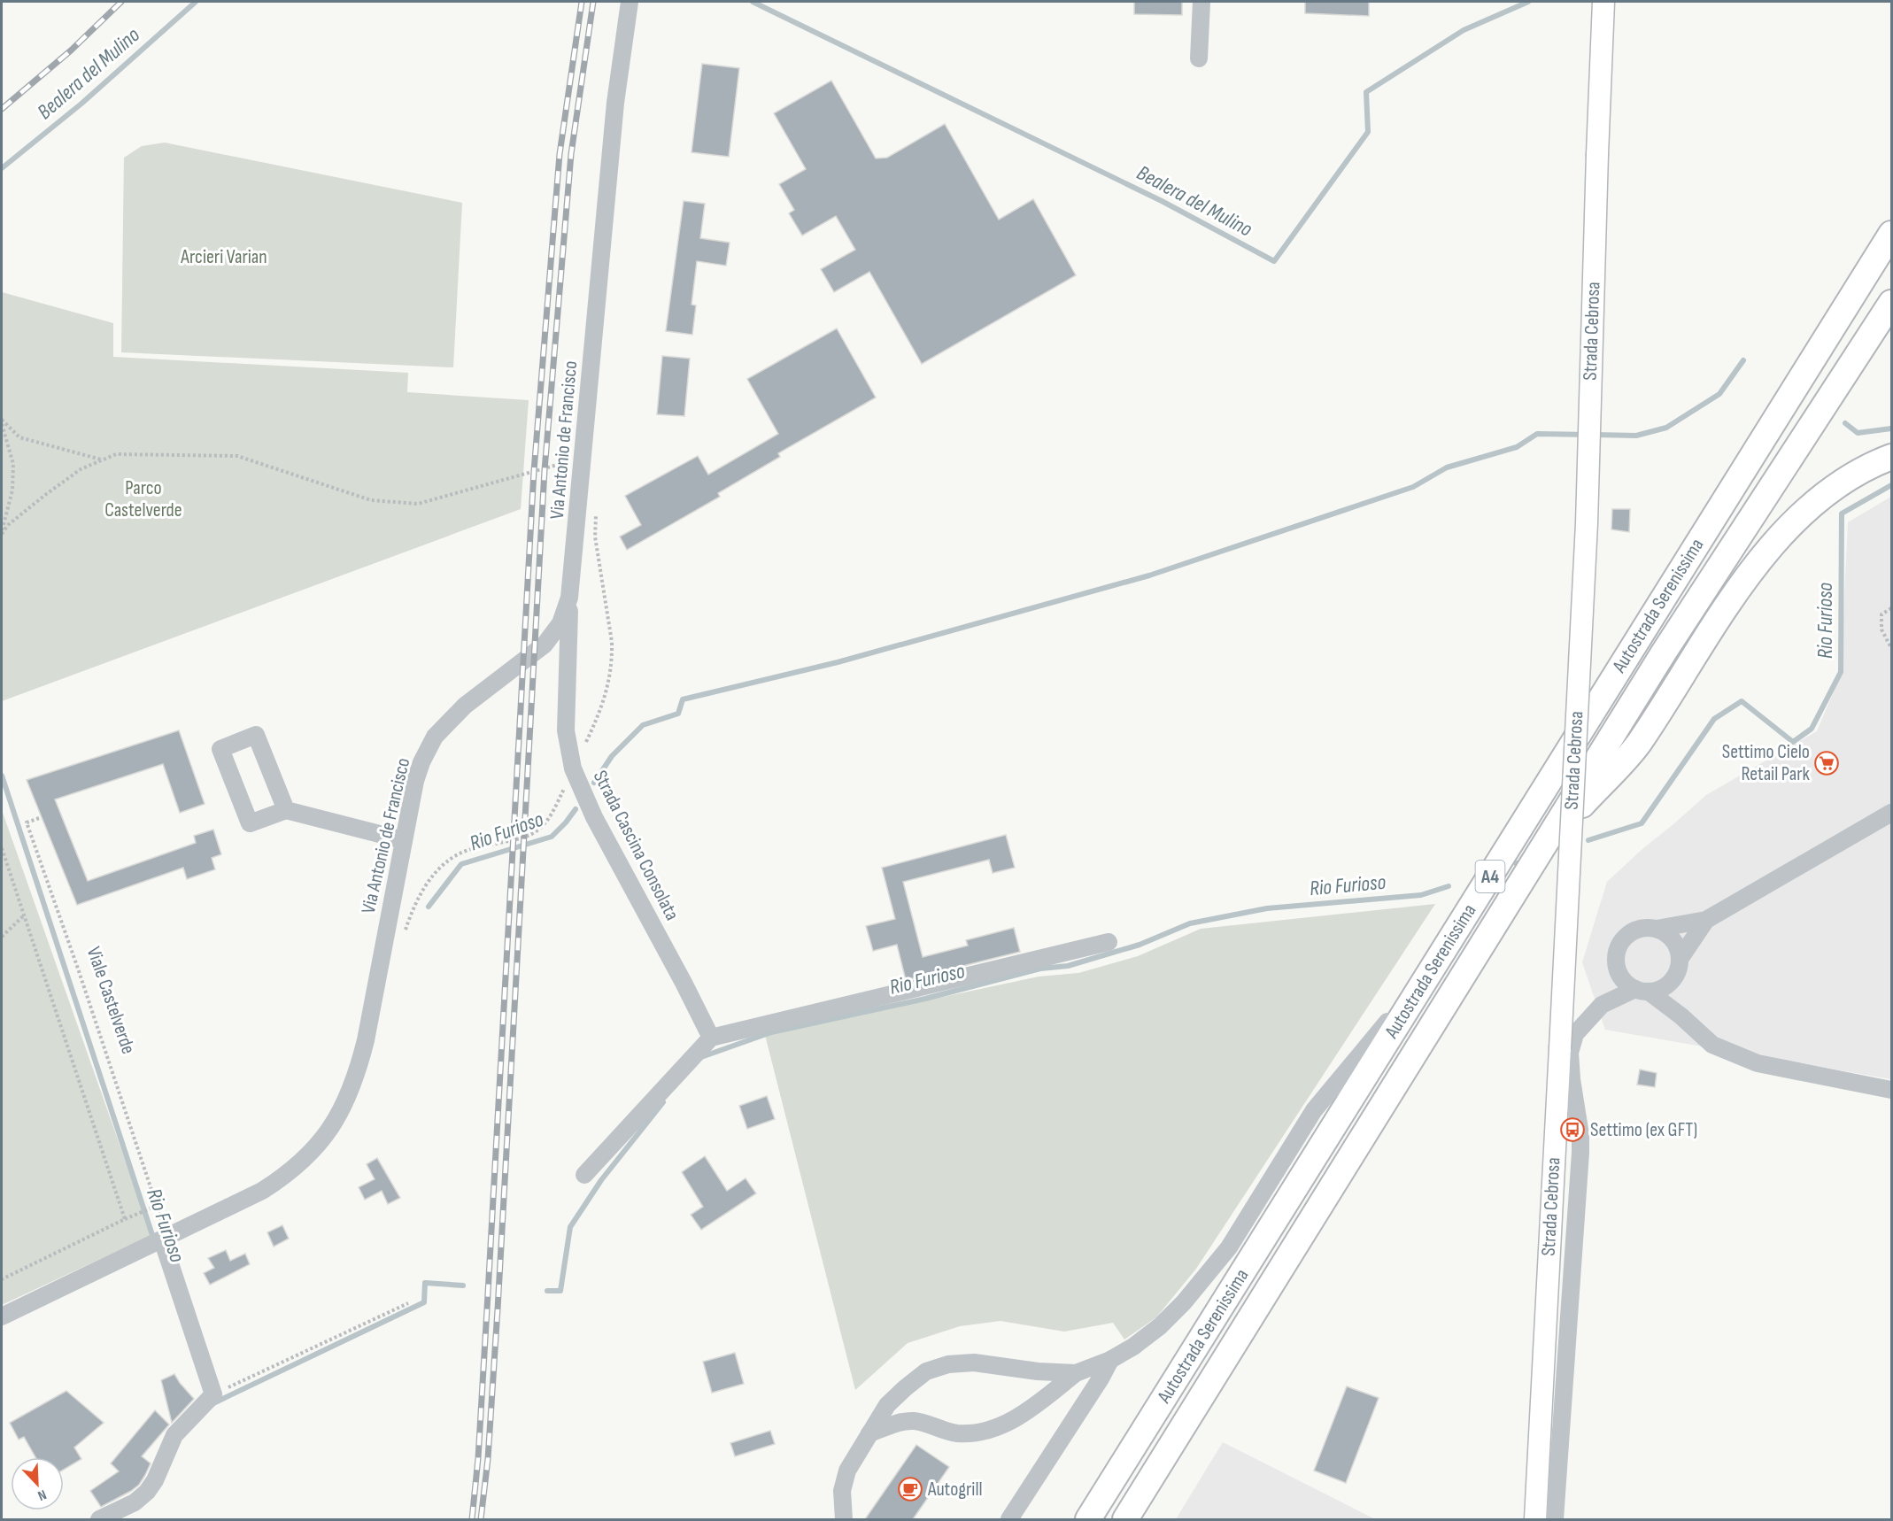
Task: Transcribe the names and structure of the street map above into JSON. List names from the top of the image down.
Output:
{
  "streets": {
    "highway": ["Autostrada Serenissima", "A4"],
    "main road": ["Strada Cebrosa"],
    "street": ["Via Antonio de Francisco", "Strada Cascina Consolata"],
    "path": ["Viale Castelverde"]
  },
  "crossings": [
    ["Via Antonio de Francisco", "Strada Cascina Consolata"]
  ],
  "water": ["Bealera del Mulino", "Rio Furioso"],
  "parks": ["Arcieri Varian", "Parco Castelverde"],
  "places": {
    "supermarket": ["Settimo Cielo Retail Park"],
    "bus stop": ["Settimo (ex GFT)"],
    "cafe": ["Autogrill"]
  },
  "north": "bottom right"
}
